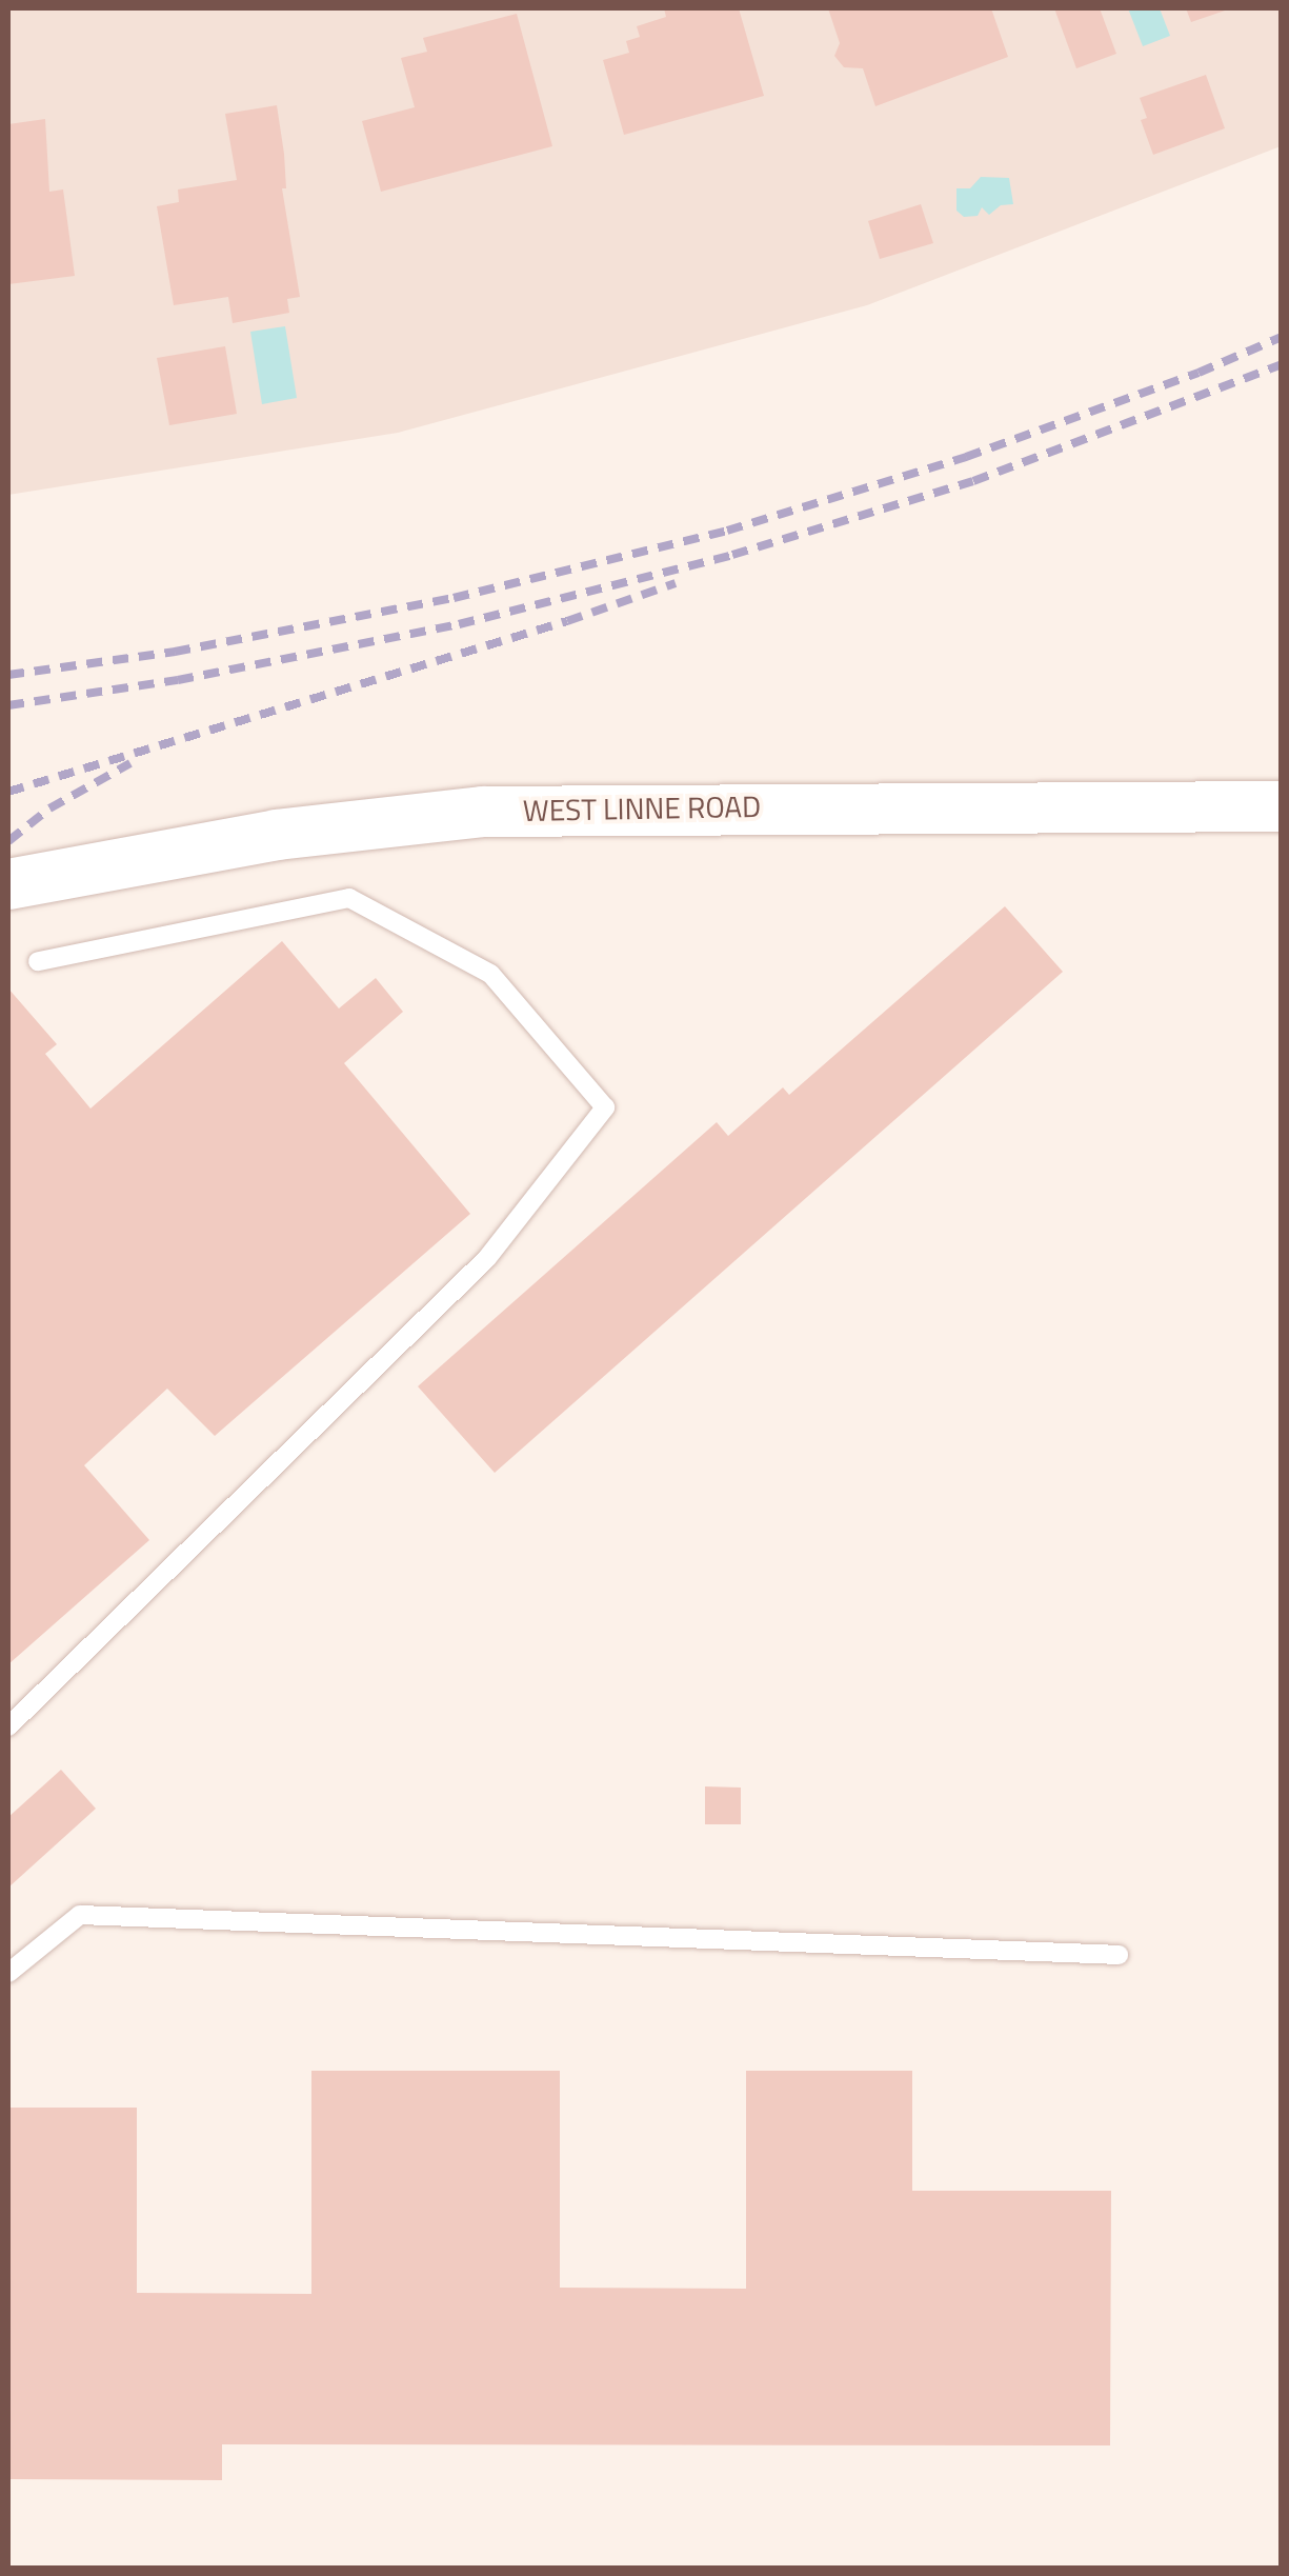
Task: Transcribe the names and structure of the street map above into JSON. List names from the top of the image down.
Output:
{
  "streets": {
    "street": ["WEST LINNE ROAD"]
  }
}
